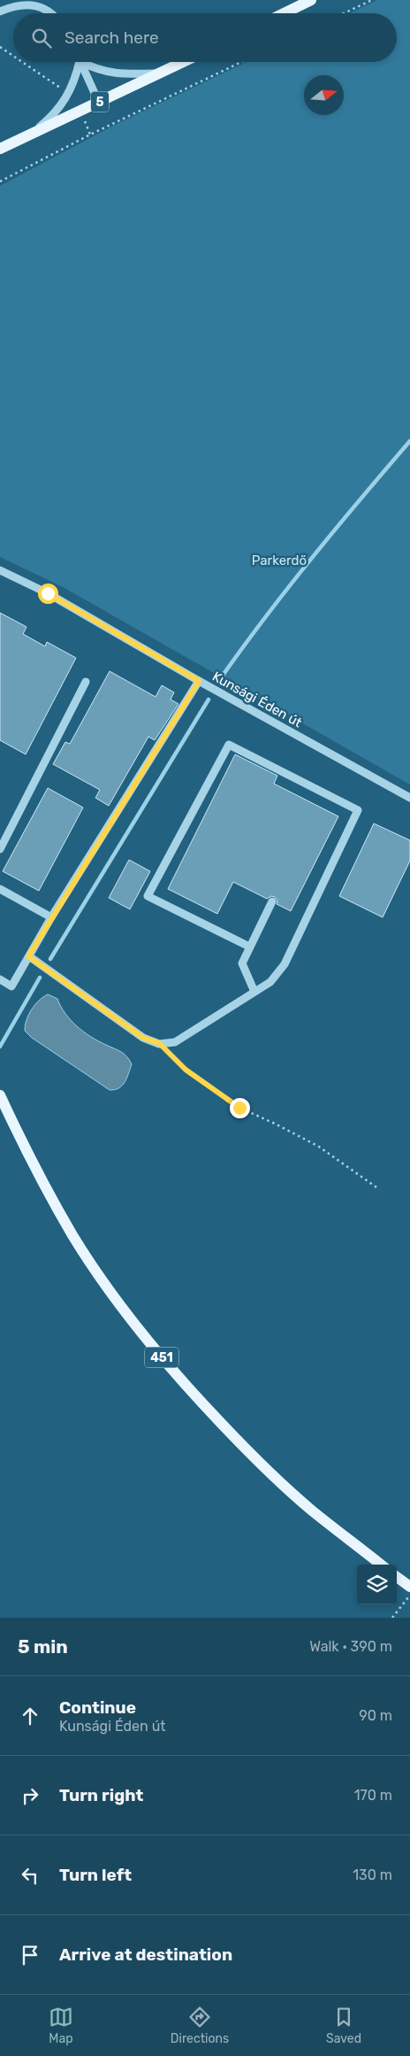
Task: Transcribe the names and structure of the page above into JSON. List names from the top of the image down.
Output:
{
  "streets": {
    "main road": ["5", "451"],
    "street": ["Kunsági Éden út"]
  },
  "parks": ["Parkerdő"],
  "north": "right",
  "page": {
    "search": "Search here",
    "heading": ["5 min", "Walk · 390 m"],
    "list": [
      ["Continue", "Kunsági Éden út", "90 m"],
      ["Turn right", "170 m"],
      ["Turn left", "130 m"],
      "Arrive at destination"
    ],
    "nav": ["Map", "Directions", "Saved"]
  }
}
